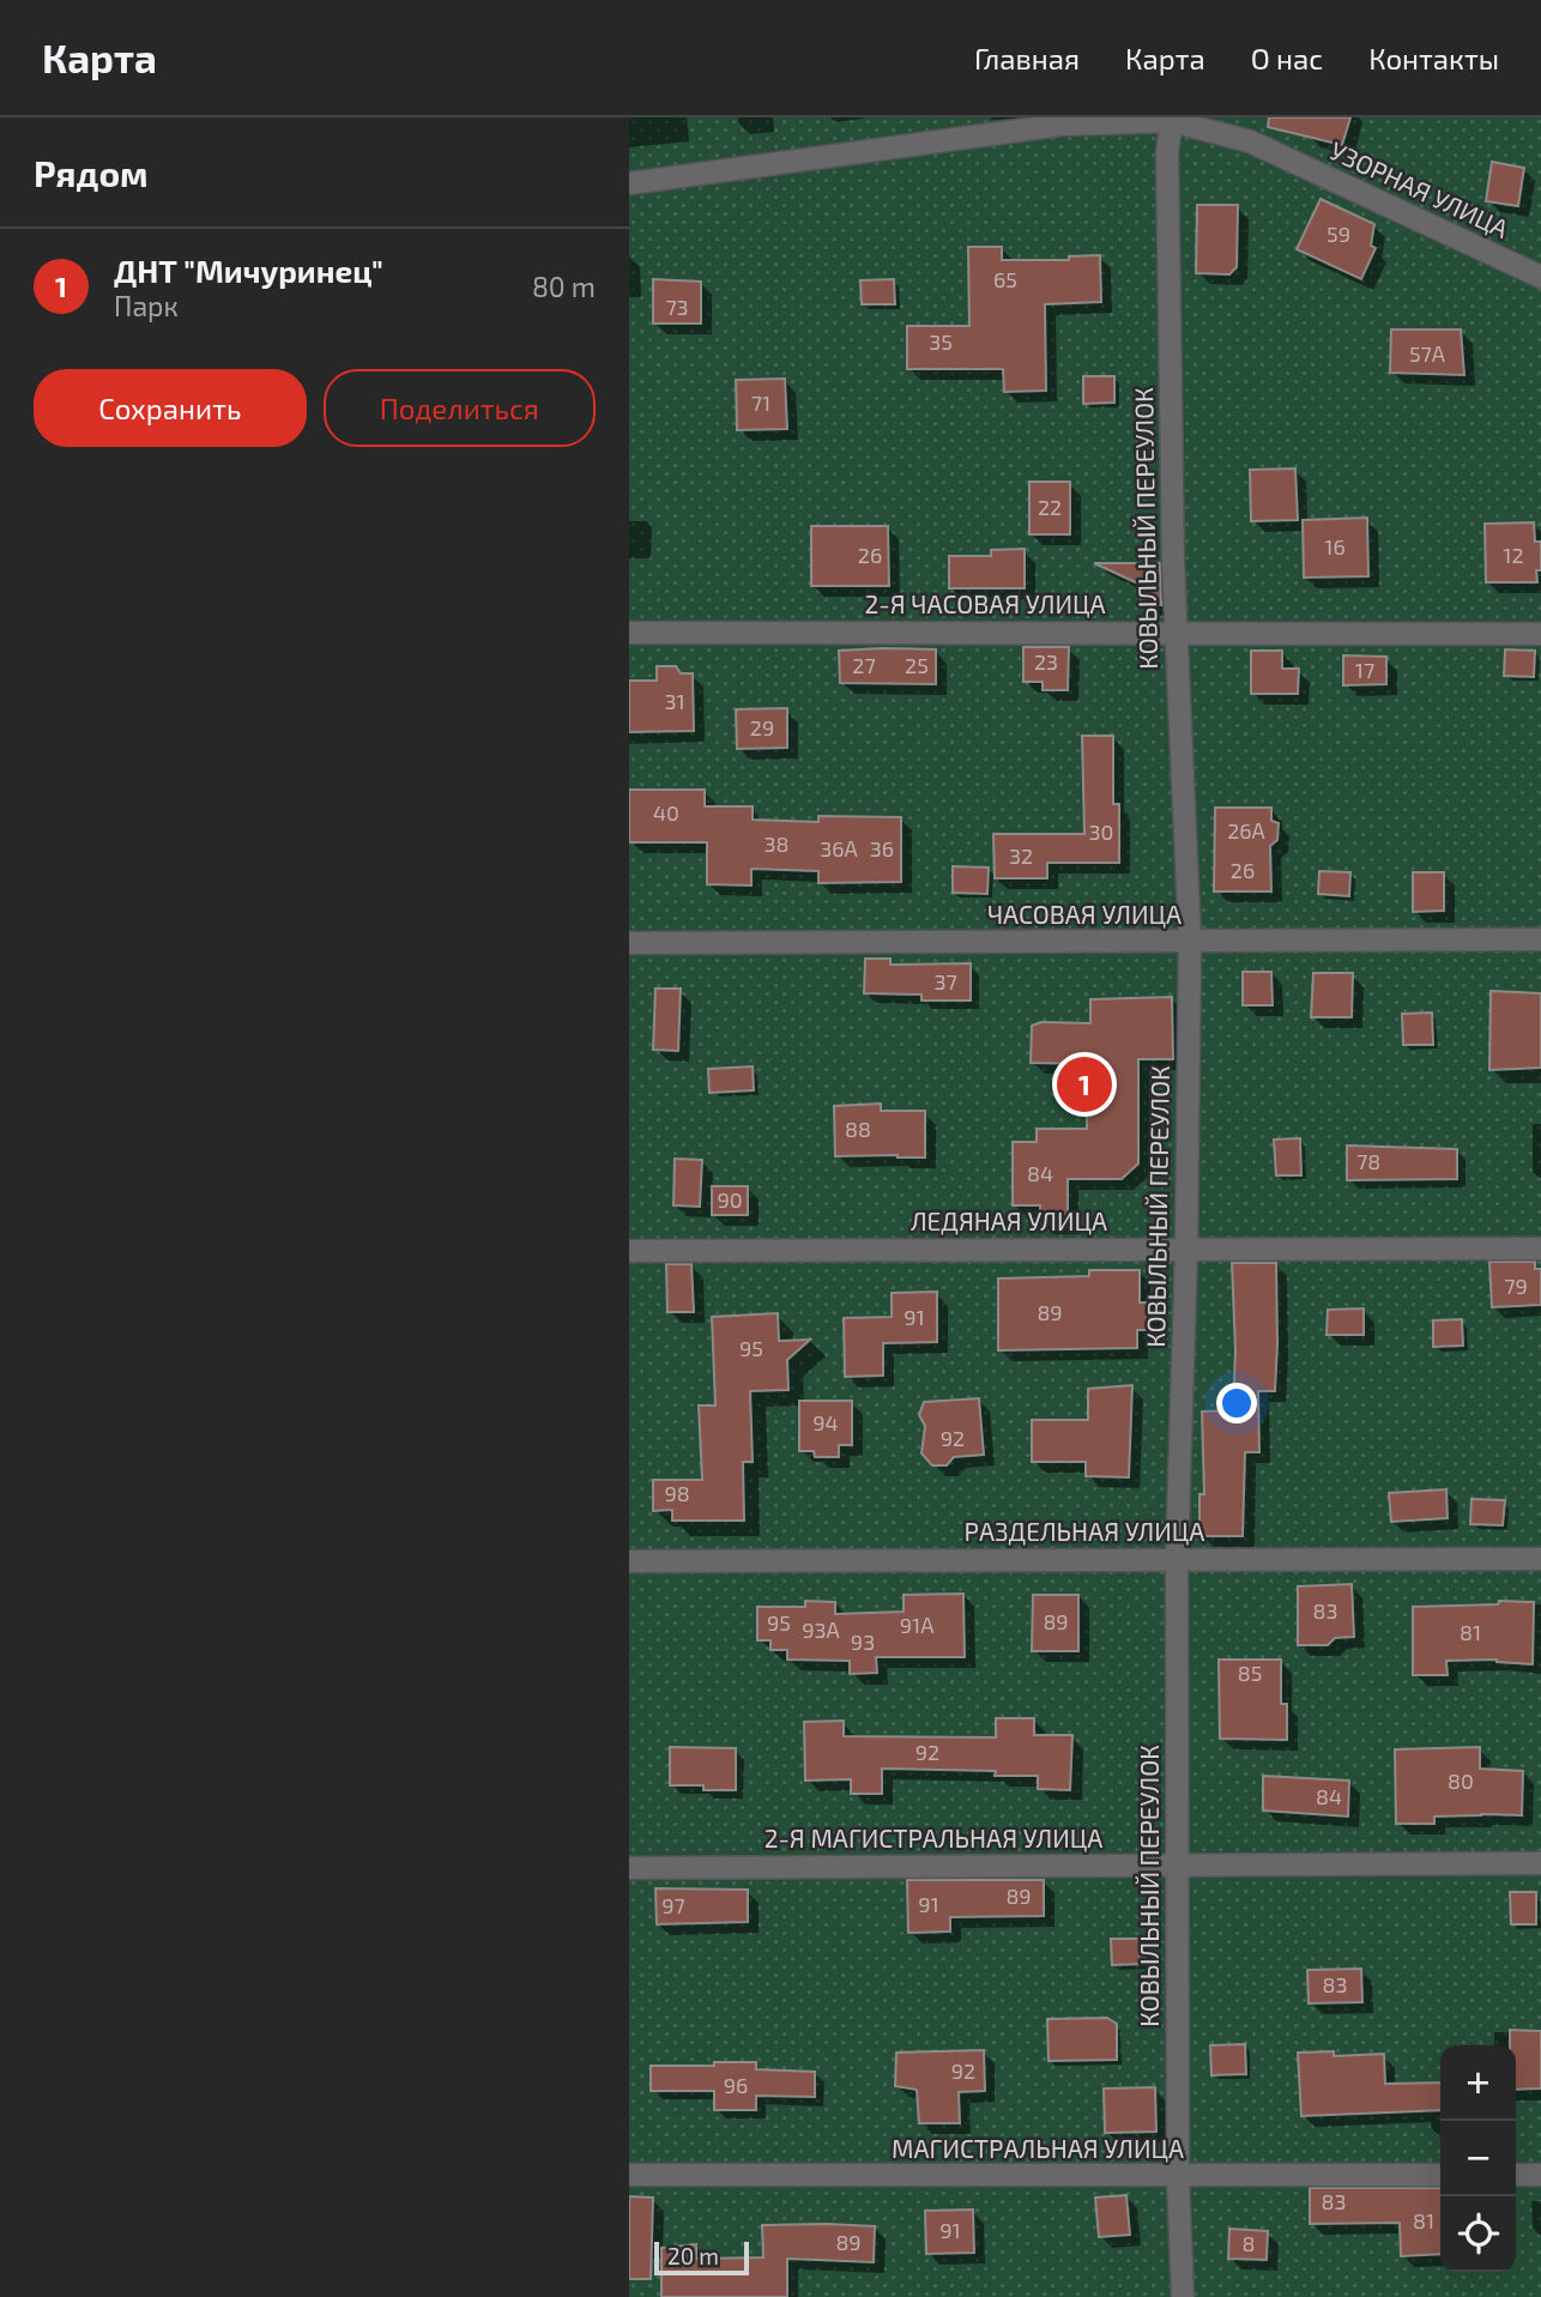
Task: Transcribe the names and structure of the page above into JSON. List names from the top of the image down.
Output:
{
  "streets": {
    "street": [
      "УЗОРНАЯ УЛИЦА",
      "КОВЫЛЬНЫЙ ПЕРЕУЛОК",
      "2-Я ЧАСОВАЯ УЛИЦА",
      "ЧАСОВАЯ УЛИЦА",
      "ЛЕДЯНАЯ УЛИЦА",
      "РАЗДЕЛЬНАЯ УЛИЦА",
      "2-Я МАГИСТРАЛЬНАЯ УЛИЦА",
      "МАГИСТРАЛЬНАЯ УЛИЦА"
    ]
  },
  "crossings": [
    ["УЗОРНАЯ УЛИЦА", "КОВЫЛЬНЫЙ ПЕРЕУЛОК"],
    ["КОВЫЛЬНЫЙ ПЕРЕУЛОК", "2-Я ЧАСОВАЯ УЛИЦА"],
    ["КОВЫЛЬНЫЙ ПЕРЕУЛОК", "ЧАСОВАЯ УЛИЦА"],
    ["КОВЫЛЬНЫЙ ПЕРЕУЛОК", "ЛЕДЯНАЯ УЛИЦА"],
    ["КОВЫЛЬНЫЙ ПЕРЕУЛОК", "РАЗДЕЛЬНАЯ УЛИЦА"],
    ["КОВЫЛЬНЫЙ ПЕРЕУЛОК", "2-Я МАГИСТРАЛЬНАЯ УЛИЦА"],
    ["КОВЫЛЬНЫЙ ПЕРЕУЛОК", "МАГИСТРАЛЬНАЯ УЛИЦА"]
  ],
  "house_numbers": [
    "59",
    "65",
    "73",
    "35",
    "57А",
    "71",
    "22",
    "16",
    "26",
    "12",
    "23",
    "27",
    "25",
    "17",
    "31",
    "29",
    "40",
    "26А",
    "30",
    "38",
    "36А",
    "36",
    "32",
    "26",
    "37",
    "88",
    "78",
    "84",
    "90",
    "79",
    "89",
    "91",
    "95",
    "94",
    "92",
    "98",
    "83",
    "89",
    "95",
    "91А",
    "93А",
    "81",
    "93",
    "85",
    "92",
    "80",
    "84",
    "89",
    "91",
    "97",
    "83",
    "92",
    "96",
    "83",
    "81",
    "91",
    "89",
    "8"
  ],
  "scale_bar": "20 m",
  "page": {
    "header": "Карта",
    "nav": [
      "Главная",
      "Карта",
      "О нас",
      "Контакты"
    ],
    "heading": "Рядом",
    "list": [
      {
        "mark": "1",
        "name": "ДНТ \"Мичуринец\"",
        "note": "Парк",
        "value": "80 m"
      }
    ],
    "buttons": ["Сохранить", "Поделиться"],
    "pins": "1",
    "map_buttons": ["+", "−"],
    "scale": "20 m"
  }
}
